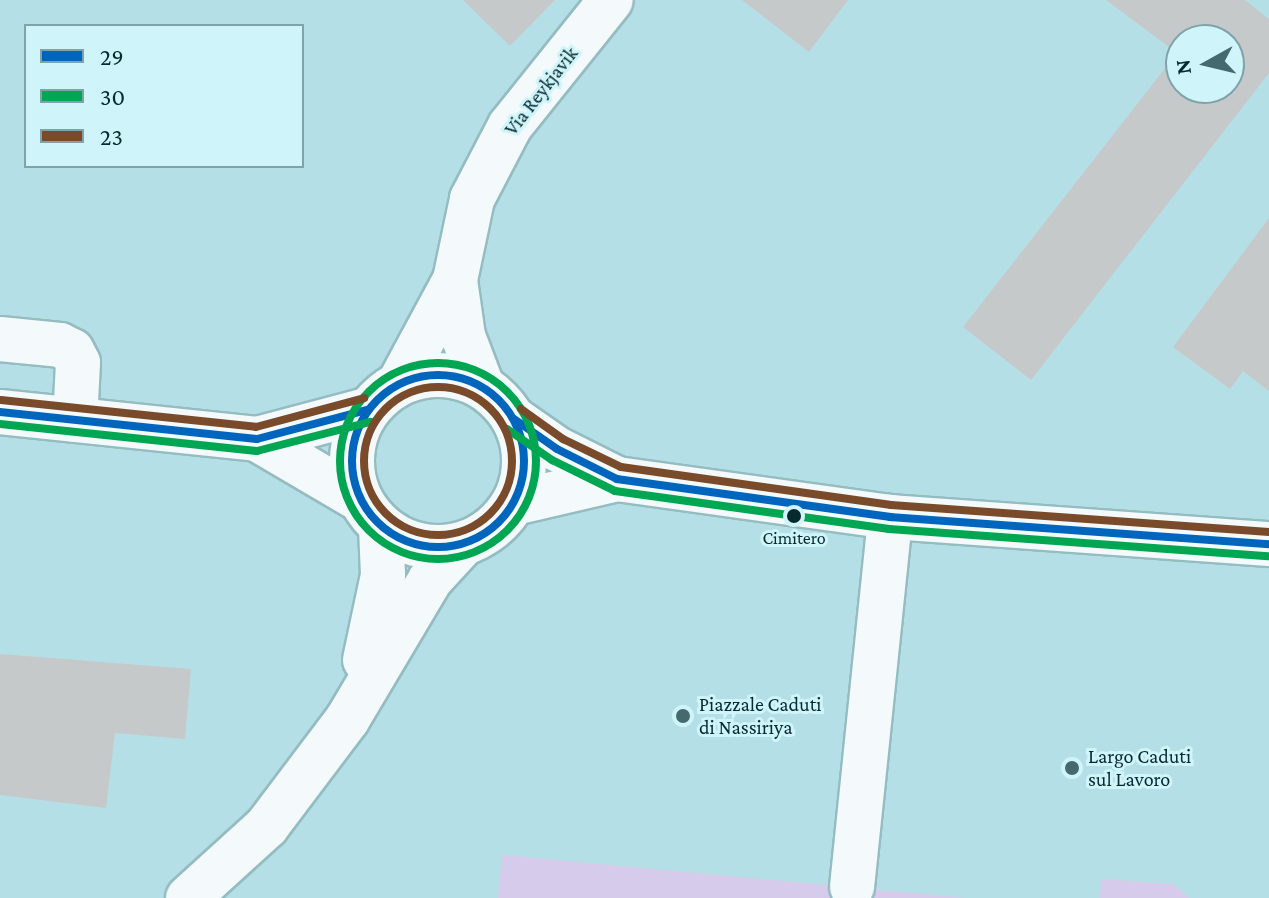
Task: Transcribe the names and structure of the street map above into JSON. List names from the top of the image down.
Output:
{
  "streets": {
    "street": ["Via Reykjavik"]
  },
  "places": ["Cimitero", "Piazzale Caduti di Nassiriya", "Largo Caduti sul Lavoro"],
  "lines": ["transit line 30", "transit line 29", "transit line 23"],
  "legend": ["29", "30", "23"],
  "north": "left"
}
